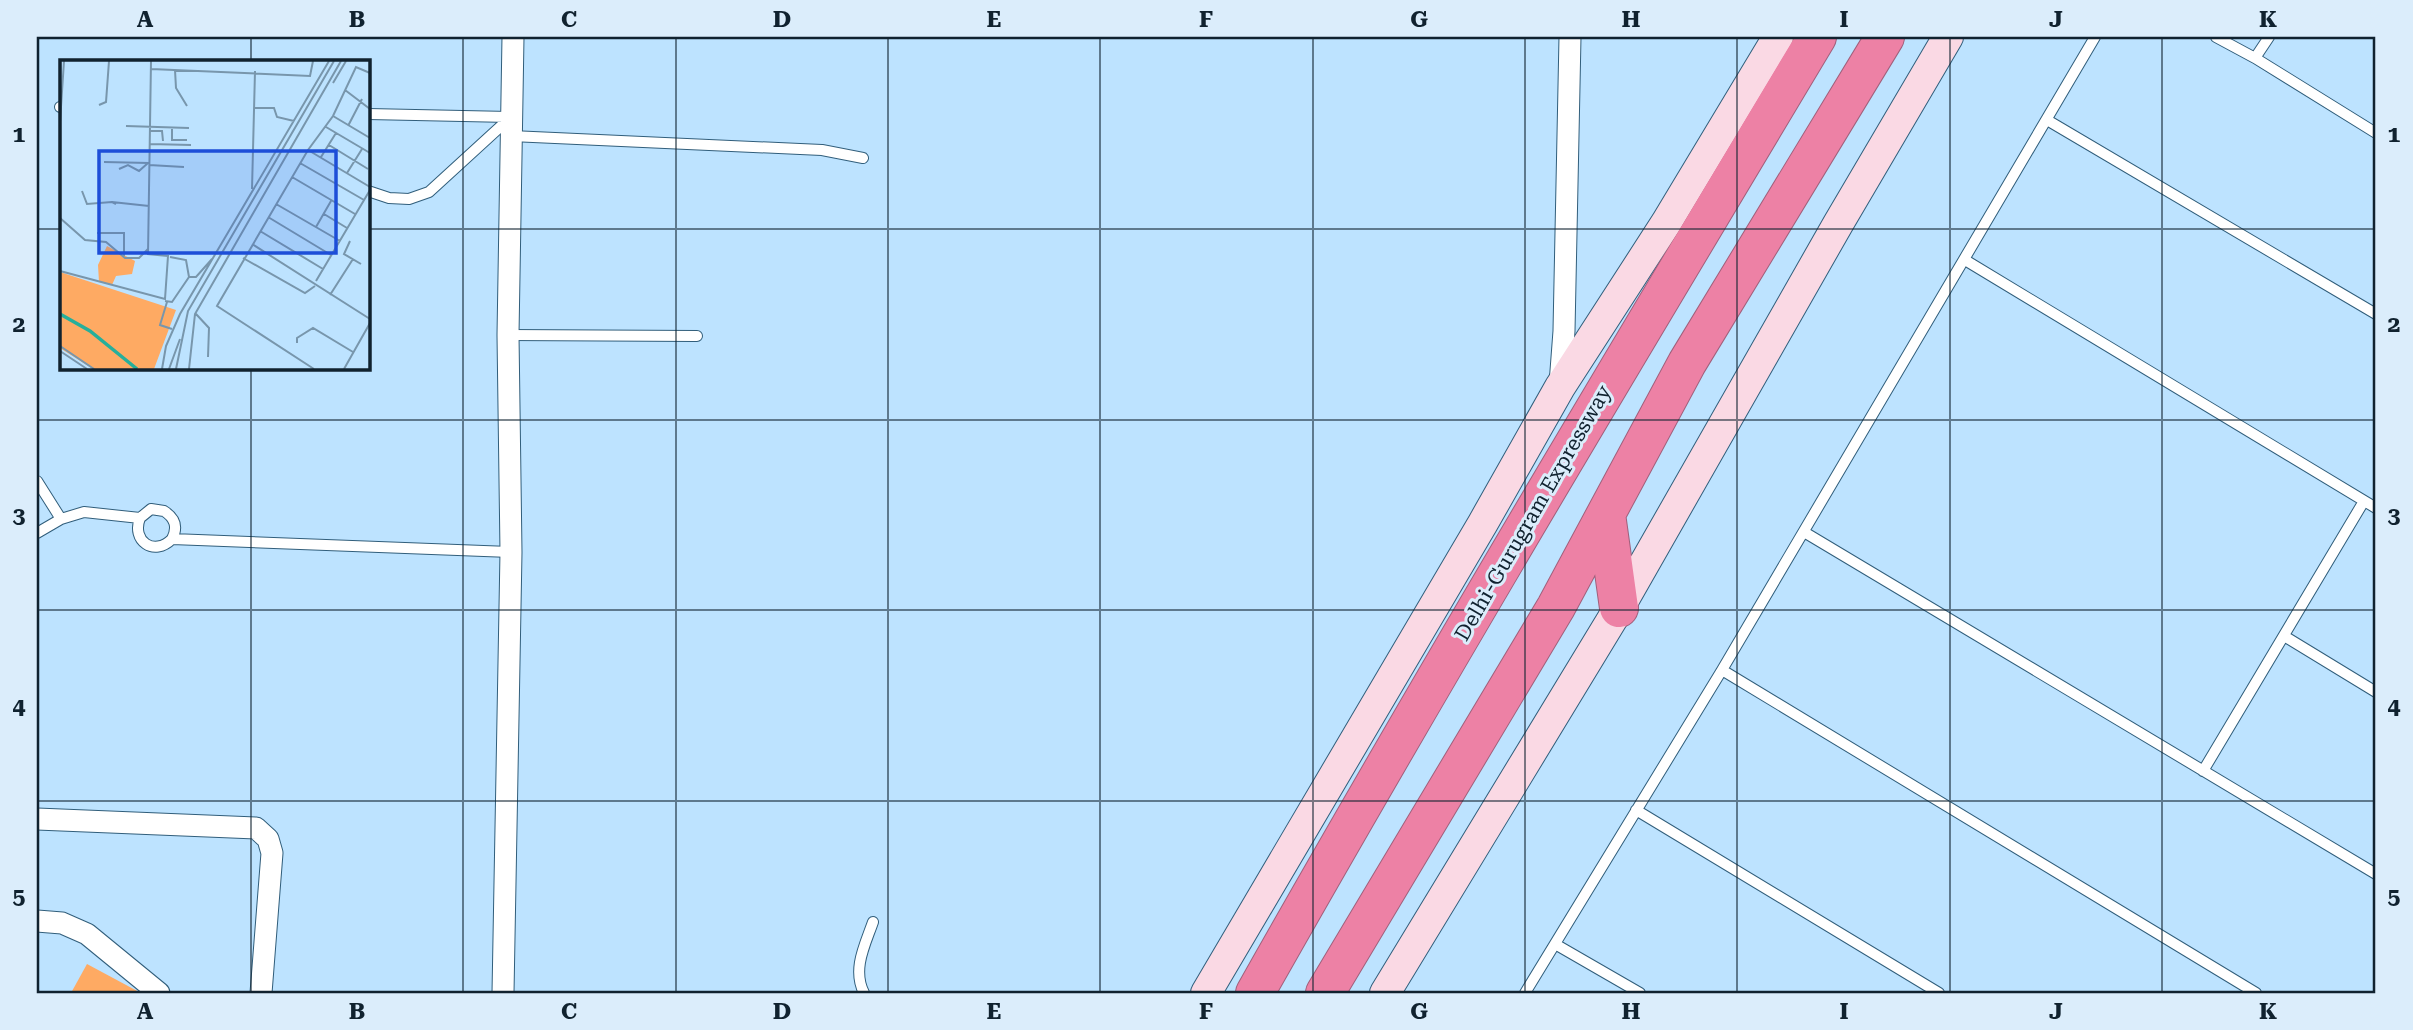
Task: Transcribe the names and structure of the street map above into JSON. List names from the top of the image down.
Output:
{
  "streets": {
    "highway": ["Delhi-Gurugram Expressway"]
  },
  "grid": {
    "columns": [
      "A",
      "B",
      "C",
      "D",
      "E",
      "F",
      "G",
      "H",
      "I",
      "J",
      "K"
    ],
    "rows": [
      "1",
      "2",
      "3",
      "4",
      "5"
    ]
  }
}
